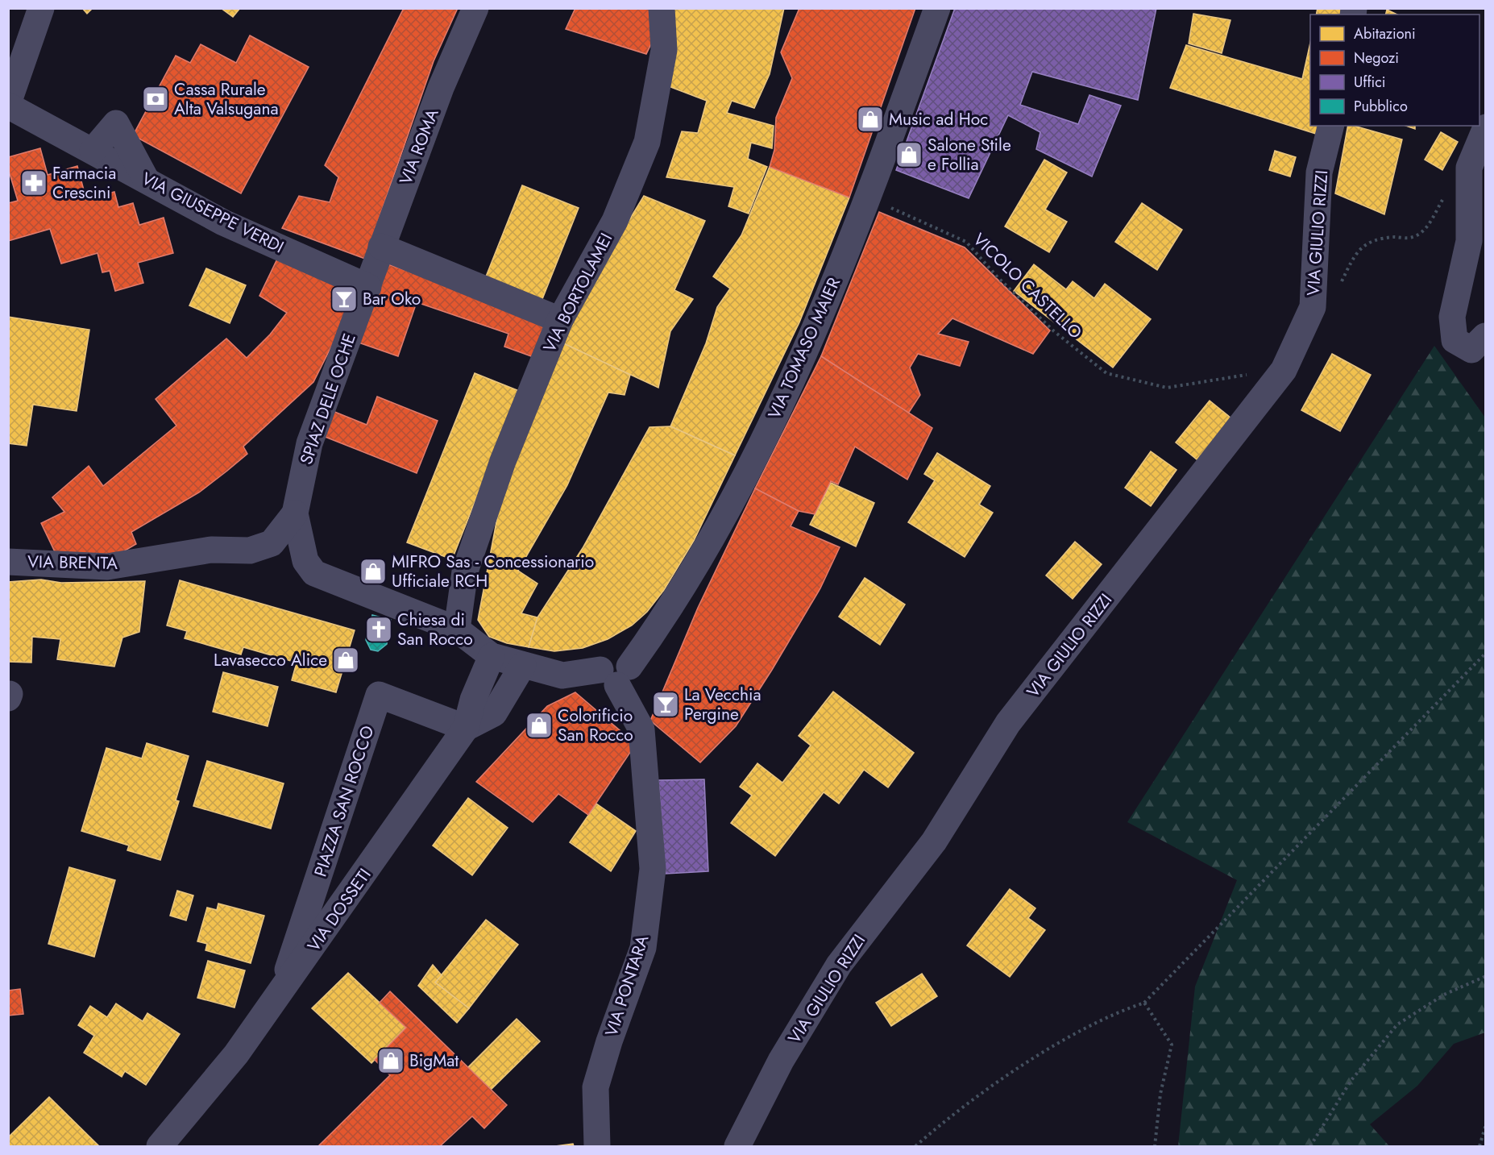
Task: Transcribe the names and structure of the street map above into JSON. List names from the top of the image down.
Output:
{
  "streets": {
    "street": [
      "VIA ROMA",
      "VIA GIUSEPPE VERDI",
      "VIA GIULIO RIZZI",
      "VIA BORTOLAMEI",
      "VIA TOMASO MAIER",
      "SPIAZ DELE OCHE",
      "VIA BRENTA",
      "PIAZZA SAN ROCCO",
      "VIA DOSSETI",
      "VIA PONTARA"
    ],
    "path": ["VICOLO CASTELLO"]
  },
  "crossings": [
    ["VIA ROMA", "VIA GIUSEPPE VERDI"],
    ["VIA ROMA", "SPIAZ DELE OCHE"],
    ["VIA GIUSEPPE VERDI", "SPIAZ DELE OCHE"],
    ["VIA GIULIO RIZZI", "VICOLO CASTELLO"],
    ["VICOLO CASTELLO", "VIA TOMASO MAIER"],
    ["VIA BORTOLAMEI", "SPIAZ DELE OCHE"],
    ["VIA TOMASO MAIER", "VIA PONTARA"],
    ["SPIAZ DELE OCHE", "VIA BRENTA"],
    ["PIAZZA SAN ROCCO", "VIA DOSSETI"]
  ],
  "places": {
    "bank": ["Cassa Rurale Alta Valsugana"],
    "shop": [
      "Music ad Hoc",
      "Salone Stile e Follia",
      "MIFRO Sas - Concessionario Ufficiale RCH",
      "Lavasecco Alice",
      "Colorificio San Rocco",
      "BigMat"
    ],
    "pharmacy": ["Farmacia Crescini"],
    "bar": ["Bar Oko", "La Vecchia Pergine"],
    "church": ["Chiesa di San Rocco"]
  },
  "legend": [
    "Abitazioni",
    "Negozi",
    "Uffici",
    "Pubblico"
  ]
}
